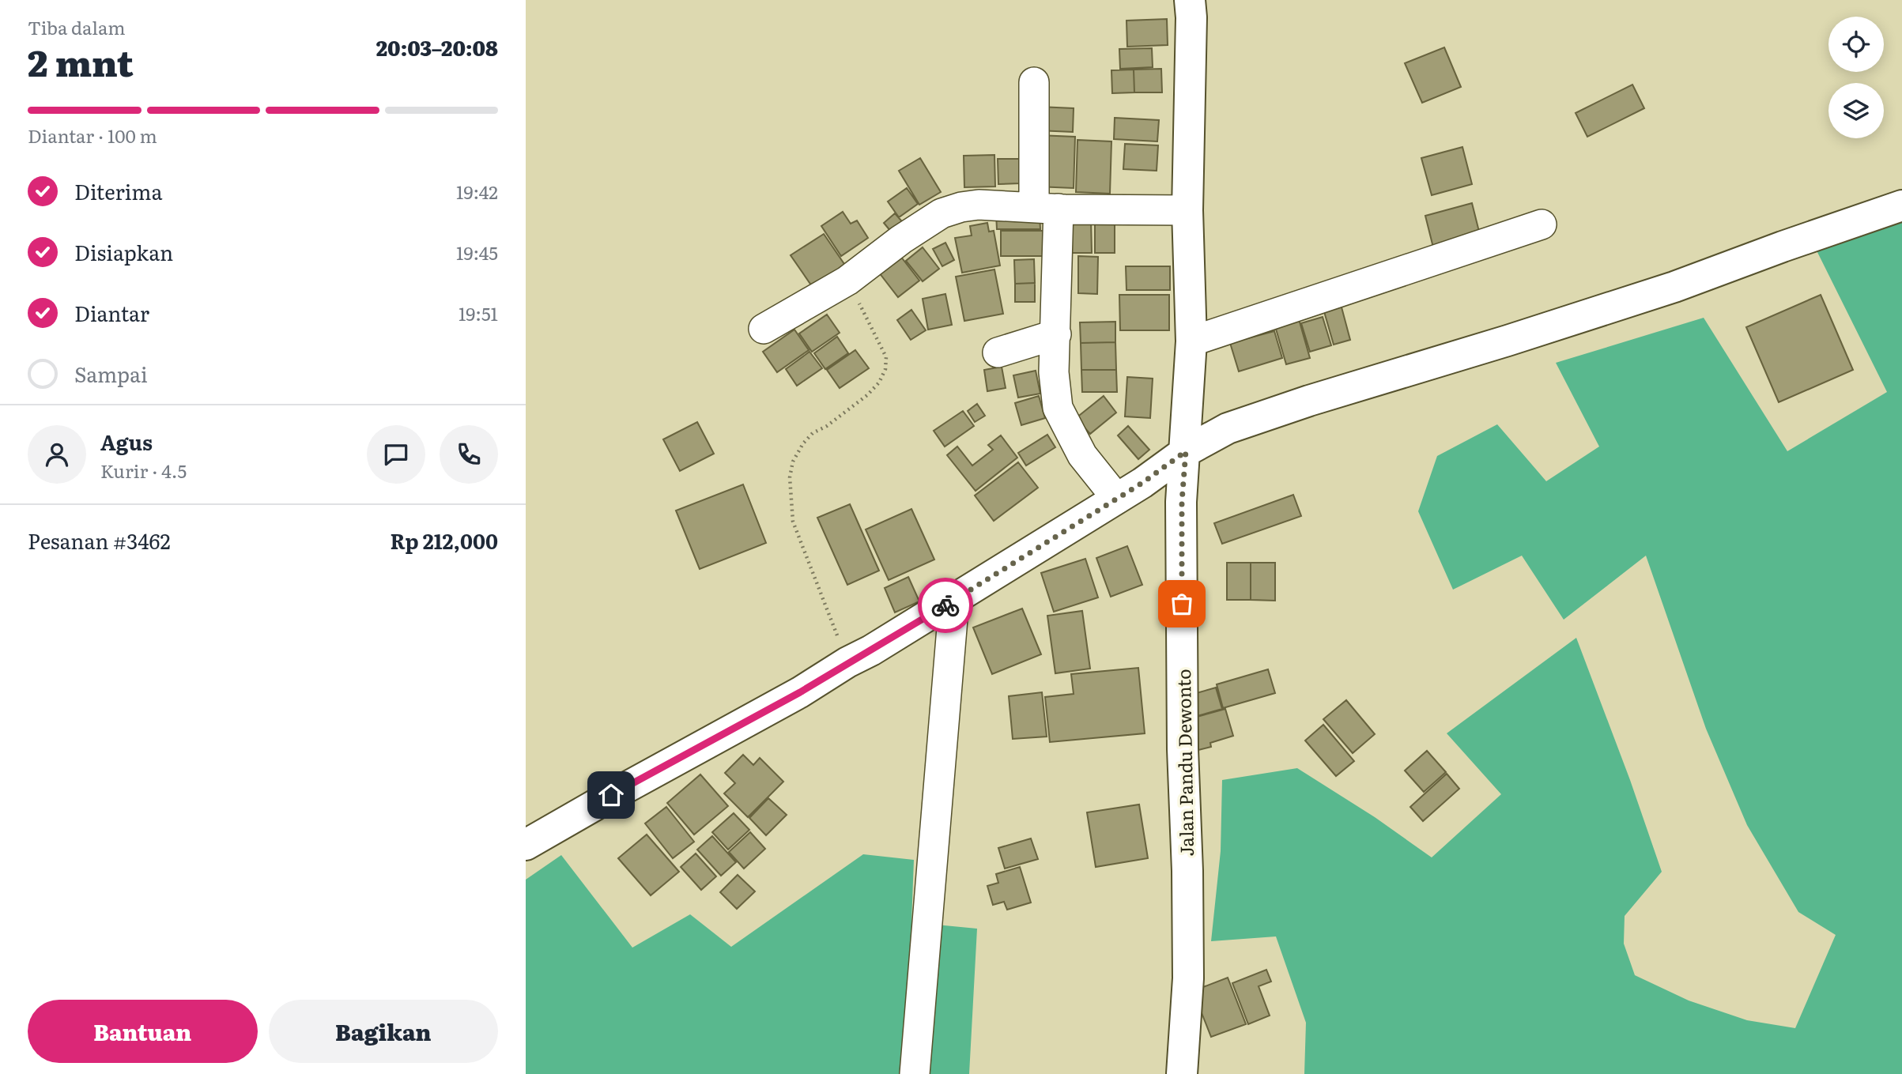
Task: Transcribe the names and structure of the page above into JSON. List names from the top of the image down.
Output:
{
  "streets": {
    "street": ["Jalan Pandu Dewonto"]
  },
  "page": {
    "heading": ["2 mnt", "Tiba dalam", "20:03–20:08"],
    "panel": [
      "Agus",
      "Kurir · 4.5",
      "Pesanan #3462",
      "Rp 212,000"
    ],
    "bar": "Diantar · 100 m",
    "list": [
      ["Diterima", "19:42"],
      ["Disiapkan", "19:45"],
      ["Diantar", "19:51"],
      "Sampai"
    ],
    "buttons": ["Bantuan", "Bagikan"]
  }
}
